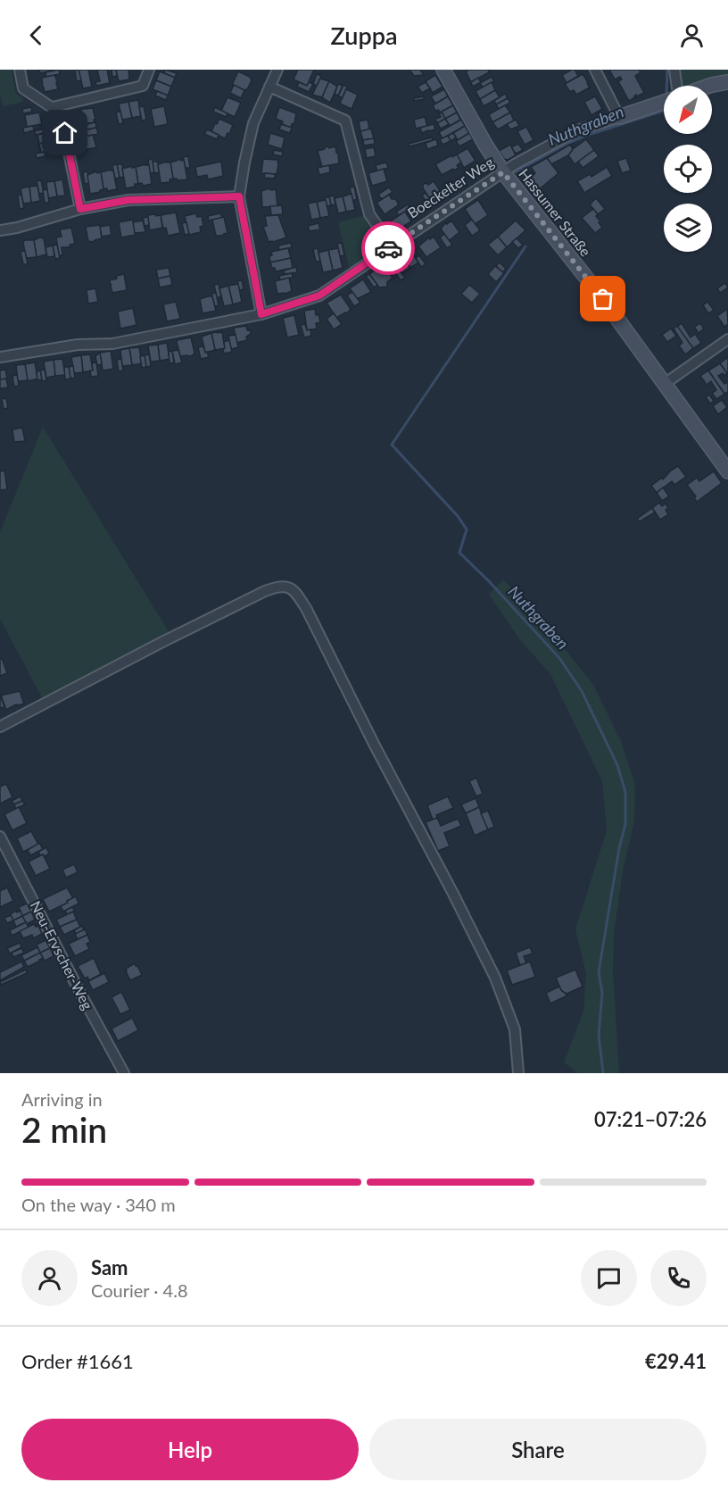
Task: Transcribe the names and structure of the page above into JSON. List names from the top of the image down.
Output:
{
  "streets": {
    "street": ["Boeckelter Weg", "Hassumer Straße", "Neu-Ervscher-Weg"]
  },
  "crossings": [
    ["Boeckelter Weg", "Hassumer Straße"]
  ],
  "water": ["Nuthgraben"],
  "north": "bottom left",
  "page": {
    "header": "Zuppa",
    "heading": ["2 min", "Arriving in", "07:21–07:26"],
    "panel": [
      "Sam",
      "Courier · 4.8",
      "Order #1661",
      "€29.41"
    ],
    "bar": "On the way · 340 m",
    "buttons": ["Help", "Share"]
  }
}
